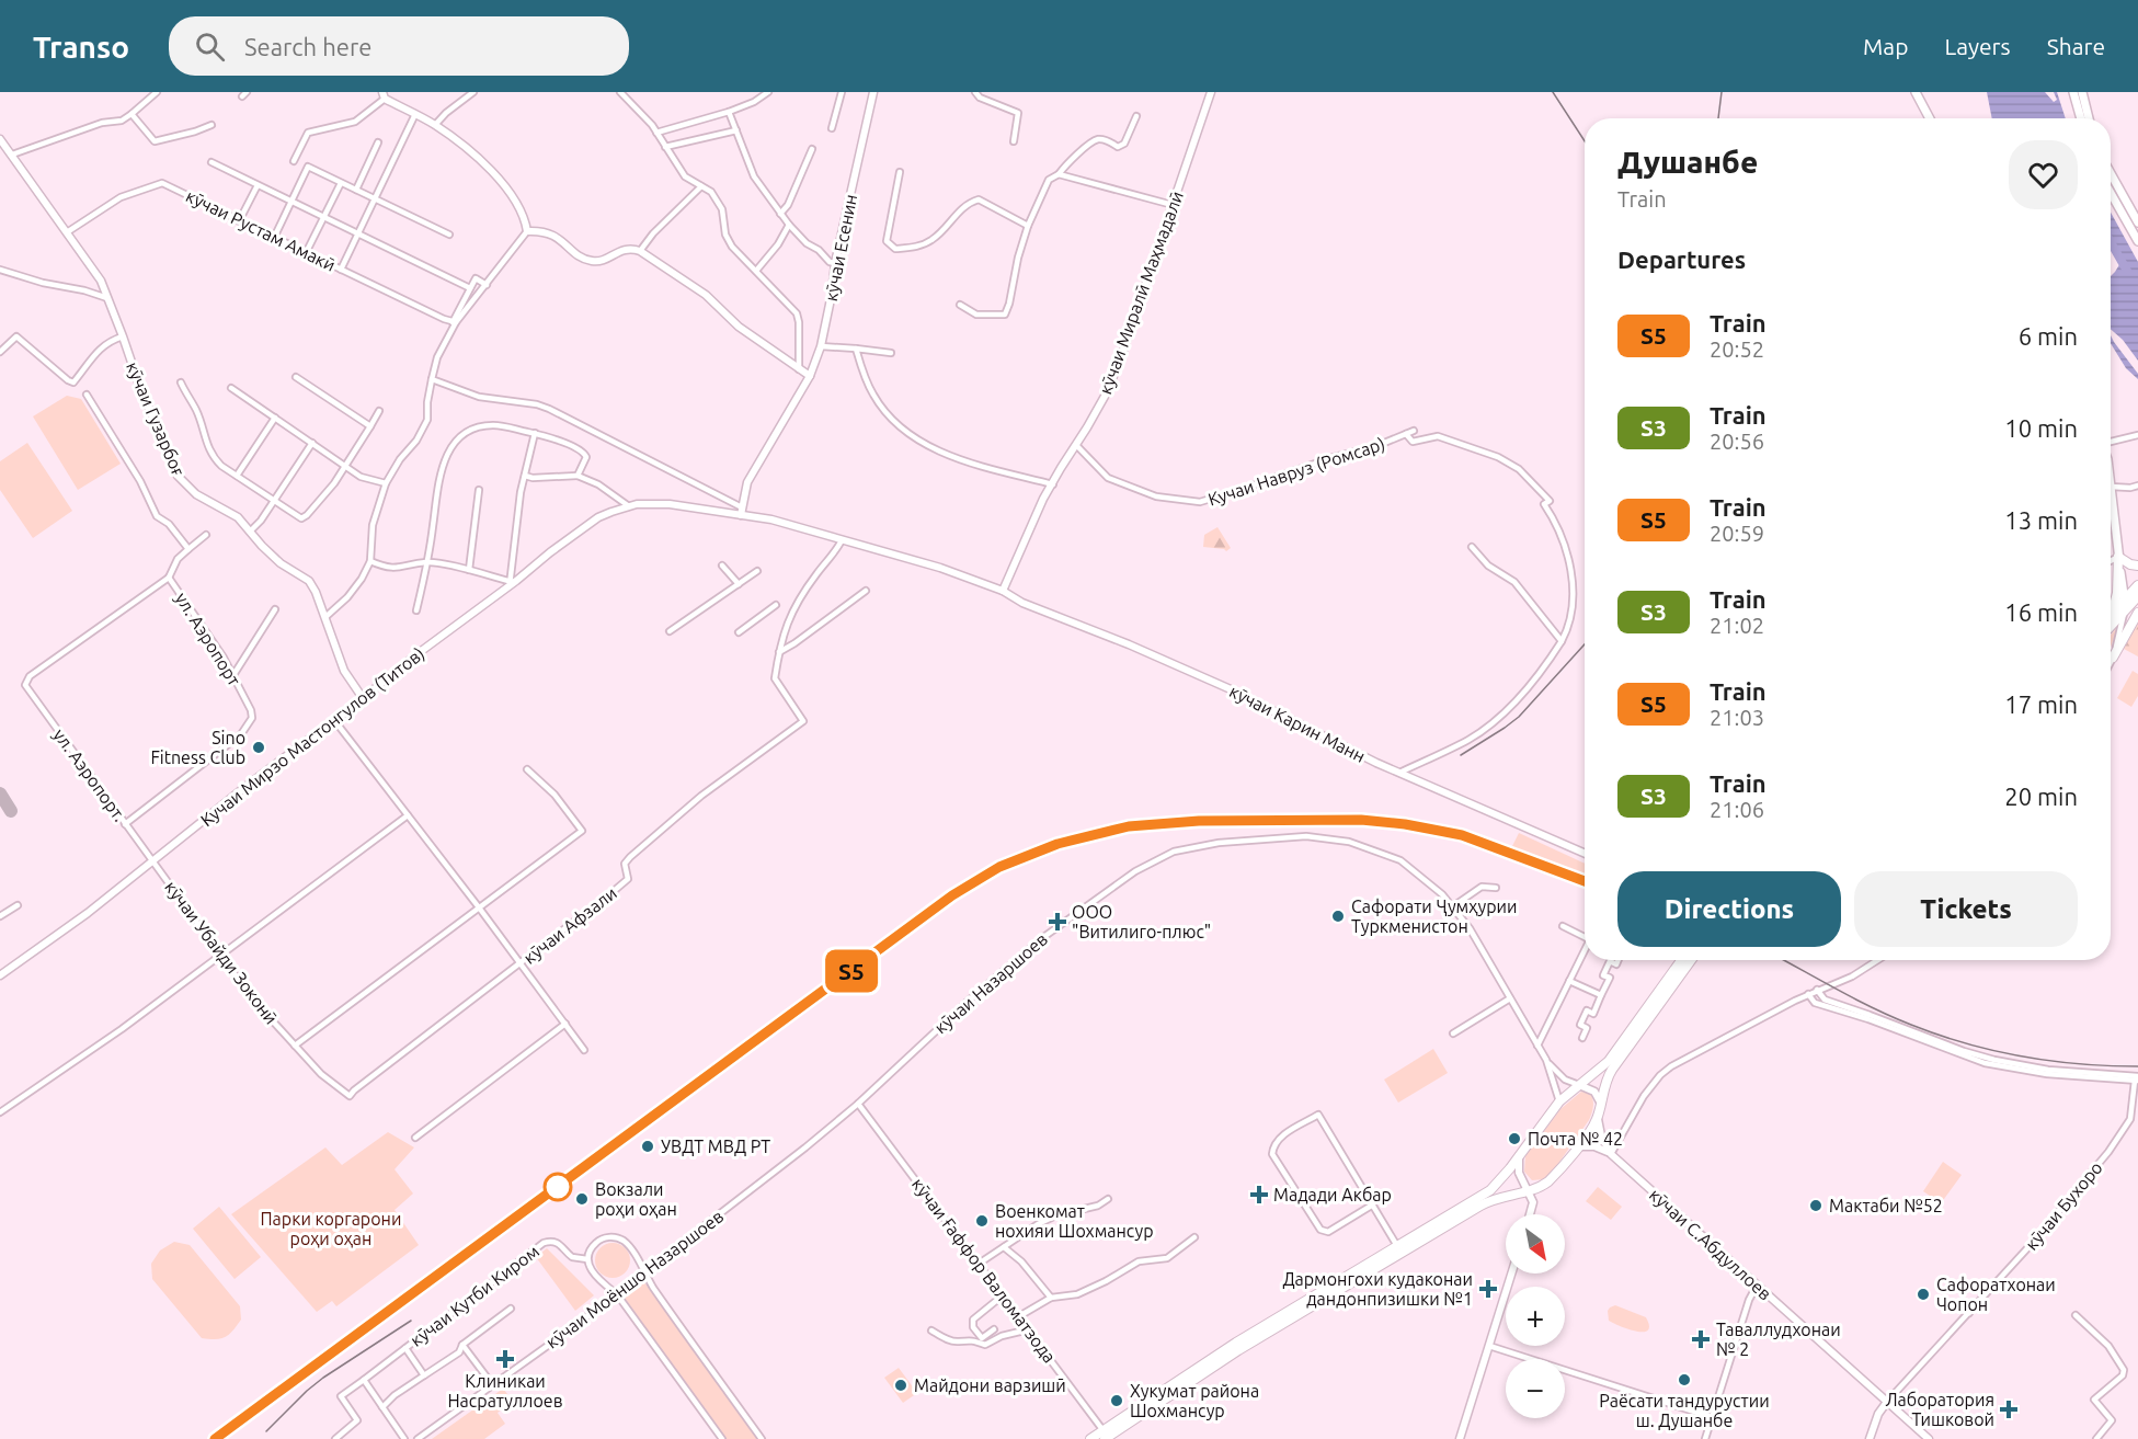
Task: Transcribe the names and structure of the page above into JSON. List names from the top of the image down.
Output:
{
  "streets": {
    "street": [
      "кӯчаи Рустам Амакӣ",
      "кӯчаи Есенин",
      "кӯчаи Миралӣ Маҳмадалӣ",
      "кӯчаи Гузарбоғ",
      "Кучаи Навруз (Ромсар)",
      "ул. Аэропорт",
      "кӯчаи Карин Манн",
      "Кучаи Мирзо Мастонгулов (Титов)",
      "ул. Аэропорт.",
      "кӯчаи Афзали",
      "кӯчаи Убайди Зоконӣ",
      "кӯчаи Назаршоев",
      "кӯчаи Бухоро",
      "кӯчаи С.Абдуллоев",
      "кӯчаи Ғаффор Валоматзода",
      "кӯчаи Моёншо Назаршоев",
      "кӯчаи Кутби Киром"
    ]
  },
  "crossings": [
    ["кӯчаи Рустам Амакӣ", "кӯчаи Гузарбоғ"],
    ["кӯчаи Есенин", "Кучаи Мирзо Мастонгулов (Титов)"],
    ["кӯчаи Миралӣ Маҳмадалӣ", "Кучаи Навруз (Ромсар)"],
    ["кӯчаи Миралӣ Маҳмадалӣ", "кӯчаи Карин Манн"],
    ["кӯчаи Гузарбоғ", "Кучаи Мирзо Мастонгулов (Титов)"],
    ["ул. Аэропорт", "ул. Аэропорт."],
    ["кӯчаи Карин Манн", "Кучаи Мирзо Мастонгулов (Титов)"],
    ["Кучаи Мирзо Мастонгулов (Титов)", "ул. Аэропорт."],
    ["Кучаи Мирзо Мастонгулов (Титов)", "кӯчаи Убайди Зоконӣ"],
    ["ул. Аэропорт.", "кӯчаи Убайди Зоконӣ"],
    ["кӯчаи Афзали", "кӯчаи Убайди Зоконӣ"],
    ["кӯчаи Назаршоев", "кӯчаи Ғаффор Валоматзода"],
    ["кӯчаи Назаршоев", "кӯчаи Моёншо Назаршоев"],
    ["кӯчаи Бухоро", "кӯчаи С.Абдуллоев"],
    ["кӯчаи Моёншо Назаршоев", "кӯчаи Кутби Киром"]
  ],
  "parks": ["Парки коргарони роҳи оҳан"],
  "places": {
    "other": [
      "Sino Fitness Club",
      "Сафорати Ҷумҳурии Туркменистон",
      "Почта № 42",
      "УВДТ МВД РТ",
      "Вокзали роҳи оҳан",
      "Мактаби №52",
      "Военкомат нохияи Шохмансур",
      "Сафоратхонаи Чопон",
      "Раёсати тандурустии ш. Душанбе",
      "Майдони варзишӣ",
      "Хукумат района Шохмансур"
    ],
    "health": [
      "ООО \"Витилиго-плюс\"",
      "Мадади Акбар",
      "Дармонгохи кудаконаи дандонпизишки №1",
      "Таваллудхонаи № 2",
      "Клиникаи Насратуллоев",
      "Лаборатория Тишковой"
    ]
  },
  "north": "bottom right",
  "page": {
    "header": "Transo",
    "search": "Search here",
    "nav": ["Map", "Layers", "Share"],
    "on_map": "S5",
    "heading": [
      ["Душанбе", "Train"],
      "Departures"
    ],
    "list": [
      {
        "mark": "S5",
        "name": "Train",
        "note": "20:52",
        "value": "6 min"
      },
      {
        "mark": "S3",
        "name": "Train",
        "note": "20:56",
        "value": "10 min"
      },
      {
        "mark": "S5",
        "name": "Train",
        "note": "20:59",
        "value": "13 min"
      },
      {
        "mark": "S3",
        "name": "Train",
        "note": "21:02",
        "value": "16 min"
      },
      {
        "mark": "S5",
        "name": "Train",
        "note": "21:03",
        "value": "17 min"
      },
      {
        "mark": "S3",
        "name": "Train",
        "note": "21:06",
        "value": "20 min"
      }
    ],
    "buttons": ["Directions", "Tickets"],
    "map_buttons": ["+", "−"]
  }
}
